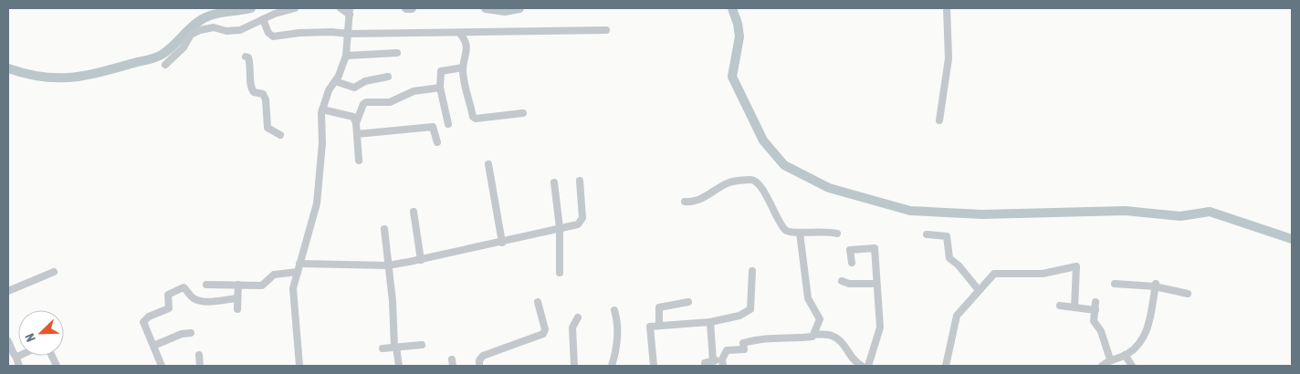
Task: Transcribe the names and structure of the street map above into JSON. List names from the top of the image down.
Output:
{
  "north": "bottom left"
}
